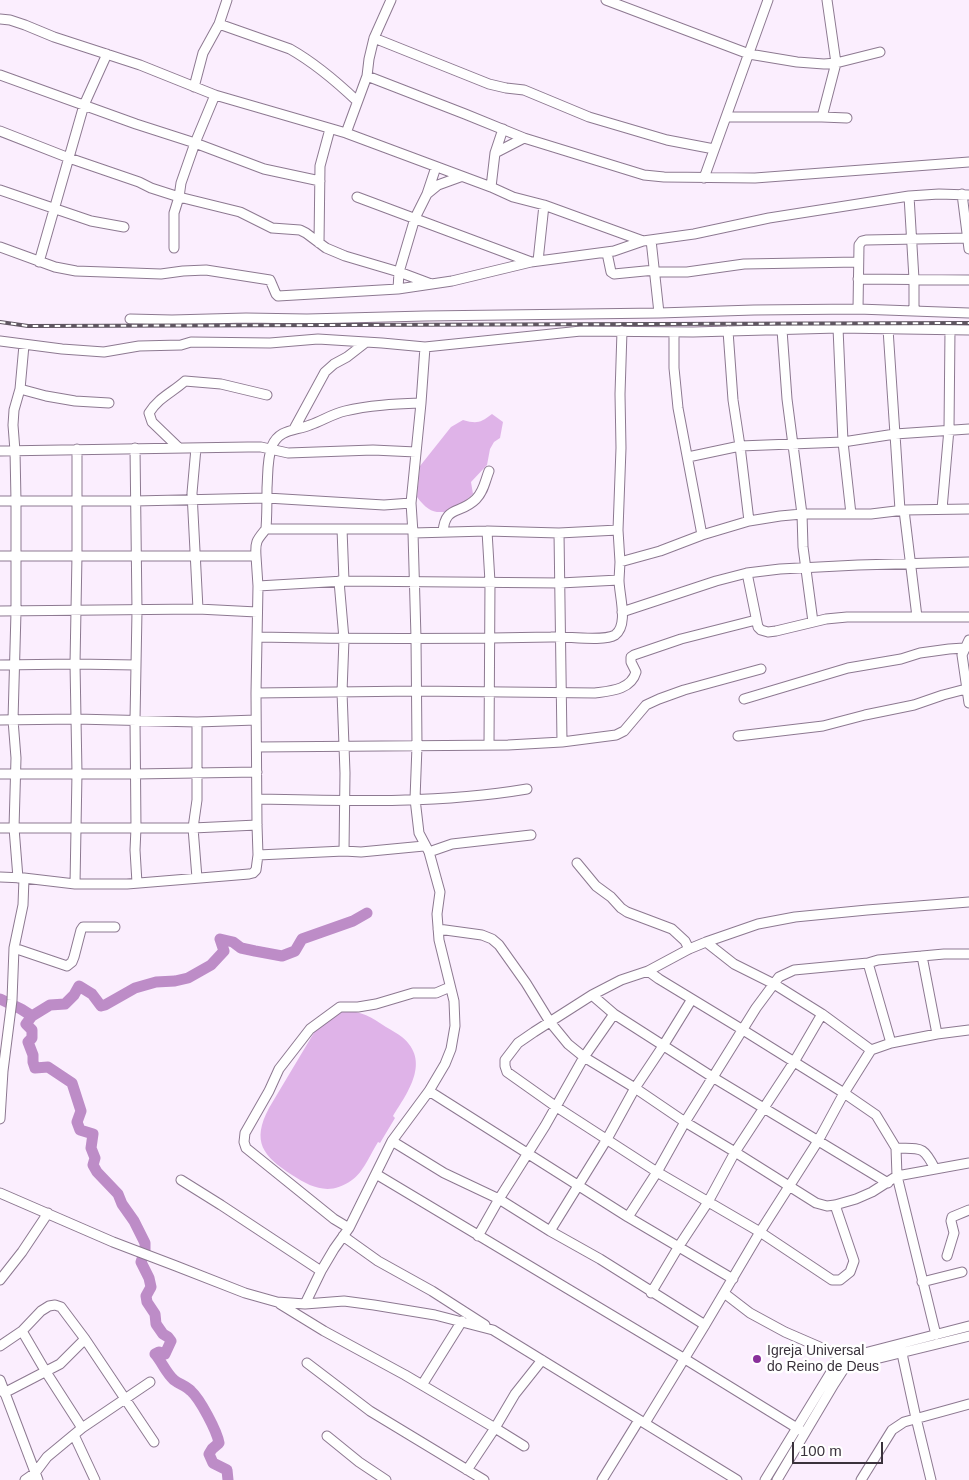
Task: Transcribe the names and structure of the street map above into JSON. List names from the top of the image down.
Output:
{
  "places": ["Igreja Universal do Reino de Deus"],
  "scale_bar": "100 m"
}
